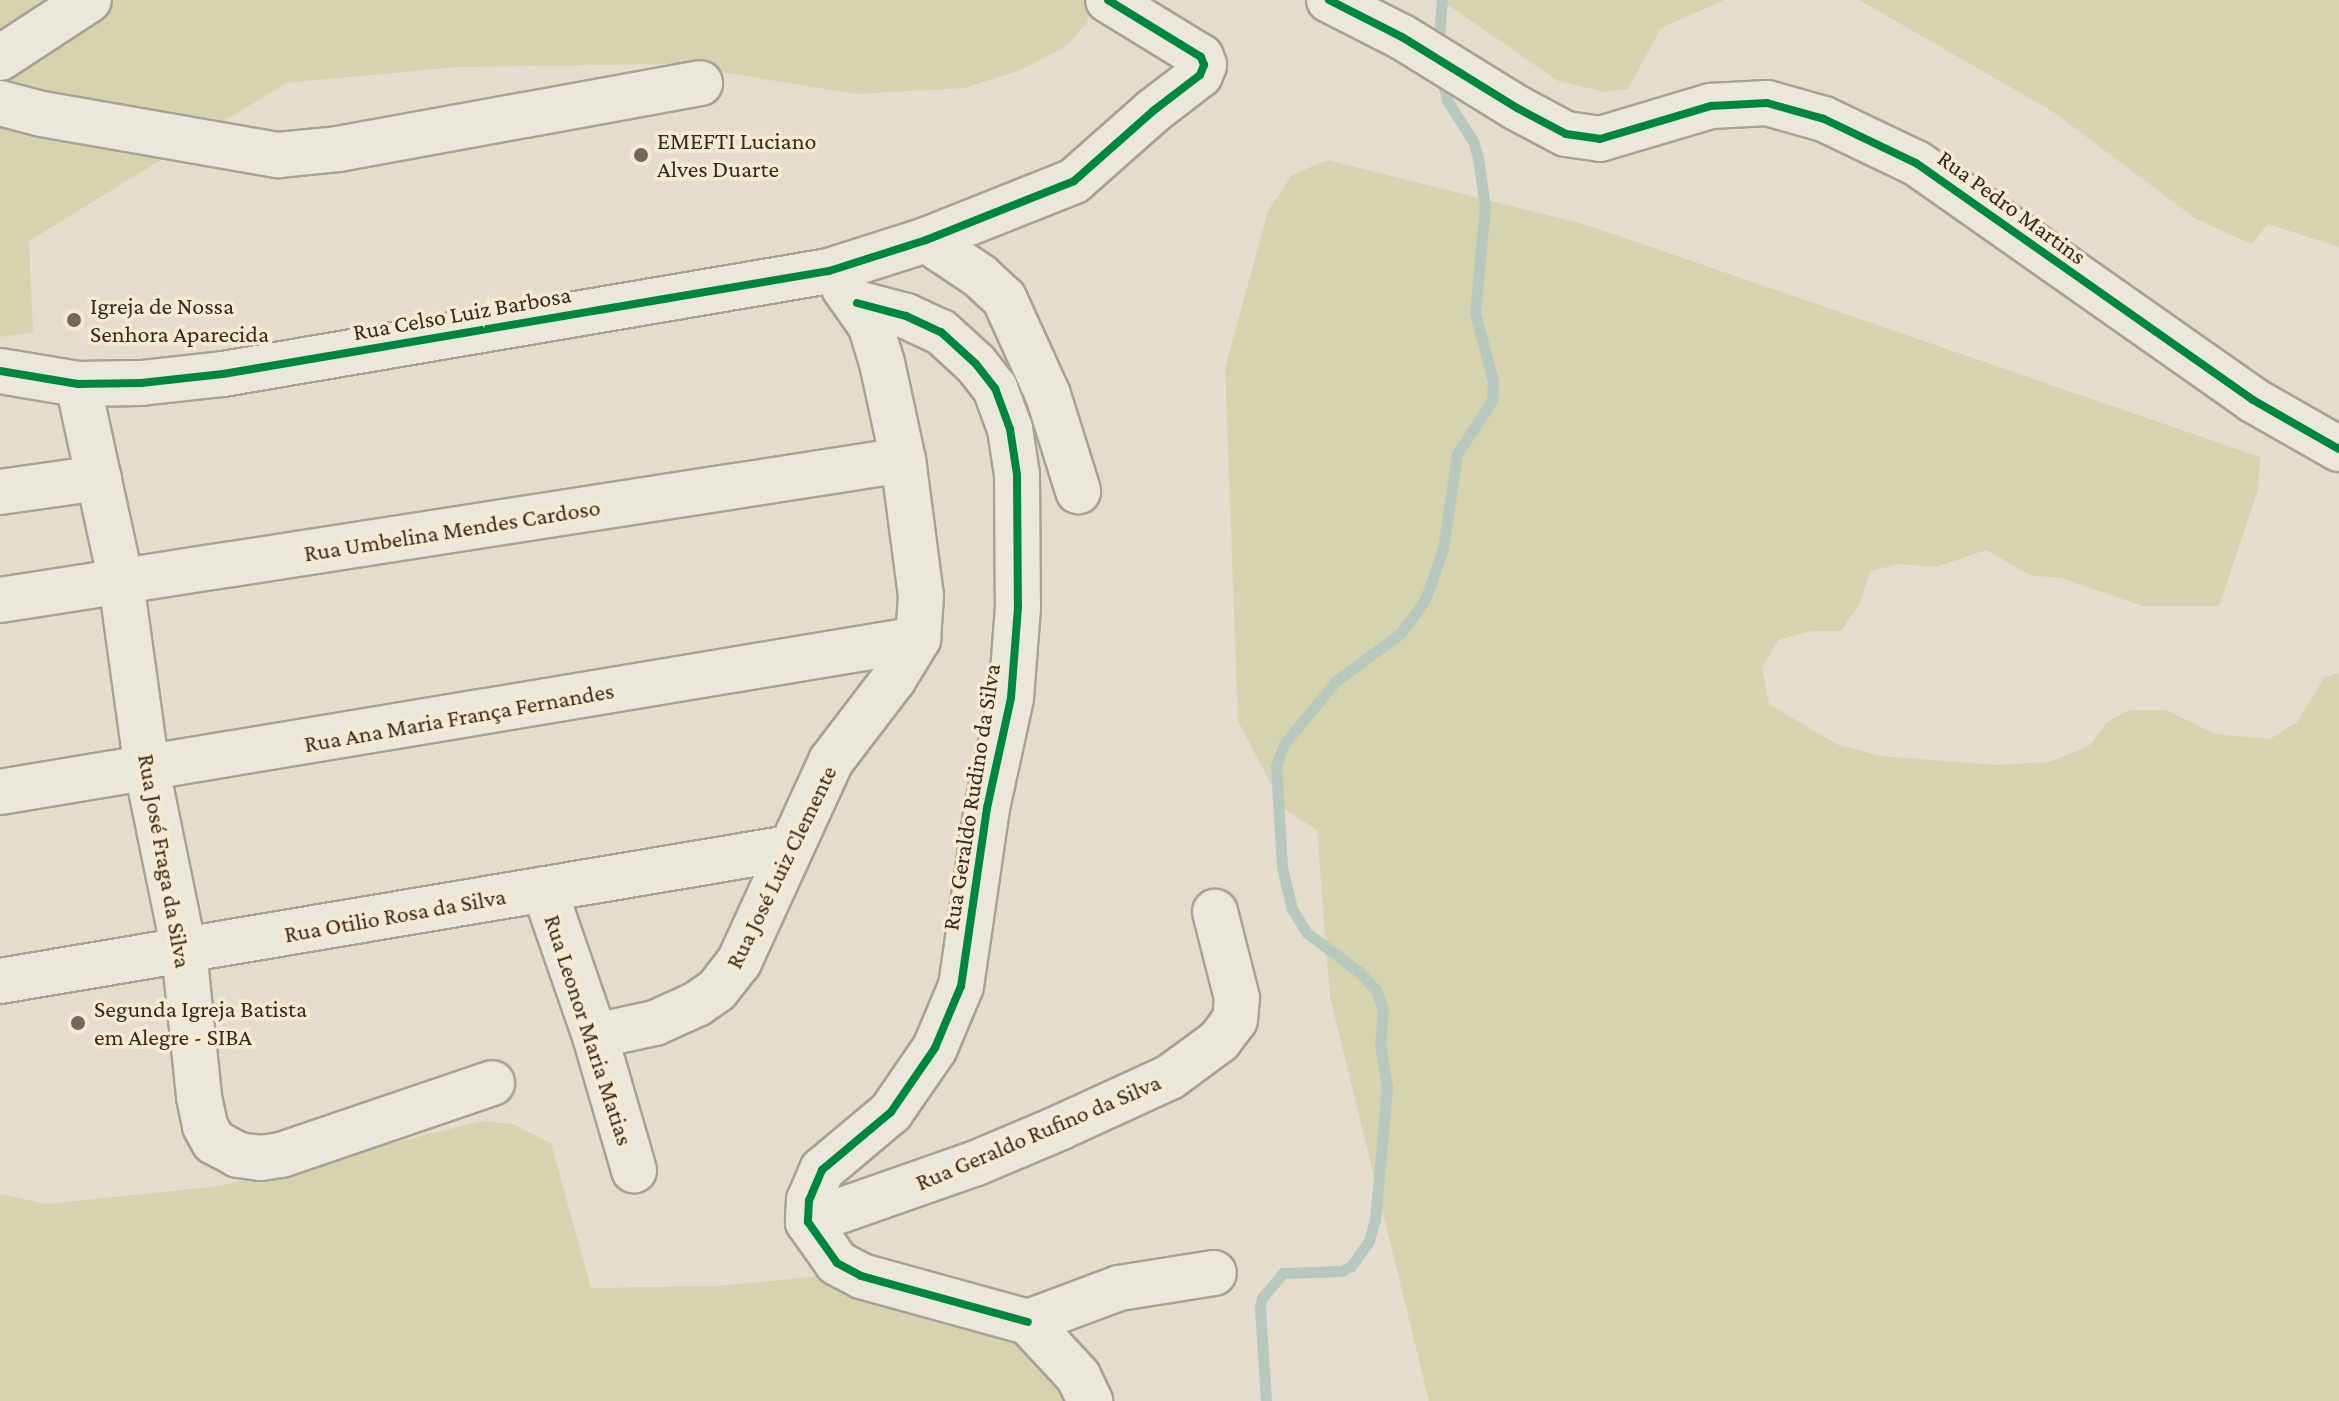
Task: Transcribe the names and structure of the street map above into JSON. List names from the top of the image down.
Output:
{
  "streets": {
    "street": [
      "Rua Pedro Martins",
      "Rua Celso Luiz Barbosa",
      "Rua Umbelina Mendes Cardoso",
      "Rua Ana Maria França Fernandes",
      "Rua Geraldo Rudino da Silva",
      "Rua José Fraga da Silva",
      "Rua José Luiz Clemente",
      "Rua Otilio Rosa da Silva",
      "Rua Leonor Maria Matias",
      "Rua Geraldo Rufino da Silva"
    ]
  },
  "crossings": [
    ["Rua Celso Luiz Barbosa", "Rua Geraldo Rudino da Silva"],
    ["Rua Celso Luiz Barbosa", "Rua José Fraga da Silva"],
    ["Rua Celso Luiz Barbosa", "Rua José Luiz Clemente"],
    ["Rua Umbelina Mendes Cardoso", "Rua José Fraga da Silva"],
    ["Rua Umbelina Mendes Cardoso", "Rua José Luiz Clemente"],
    ["Rua Ana Maria França Fernandes", "Rua José Fraga da Silva"],
    ["Rua Ana Maria França Fernandes", "Rua José Luiz Clemente"],
    ["Rua Geraldo Rudino da Silva", "Rua José Luiz Clemente"],
    ["Rua Geraldo Rudino da Silva", "Rua Geraldo Rufino da Silva"],
    ["Rua José Fraga da Silva", "Rua Otilio Rosa da Silva"],
    ["Rua José Luiz Clemente", "Rua Otilio Rosa da Silva"],
    ["Rua José Luiz Clemente", "Rua Leonor Maria Matias"],
    ["Rua Otilio Rosa da Silva", "Rua Leonor Maria Matias"]
  ],
  "places": ["EMEFTI Luciano Alves Duarte", "Igreja de Nossa Senhora Aparecida", "Segunda Igreja Batista em Alegre - SIBA"]
}
